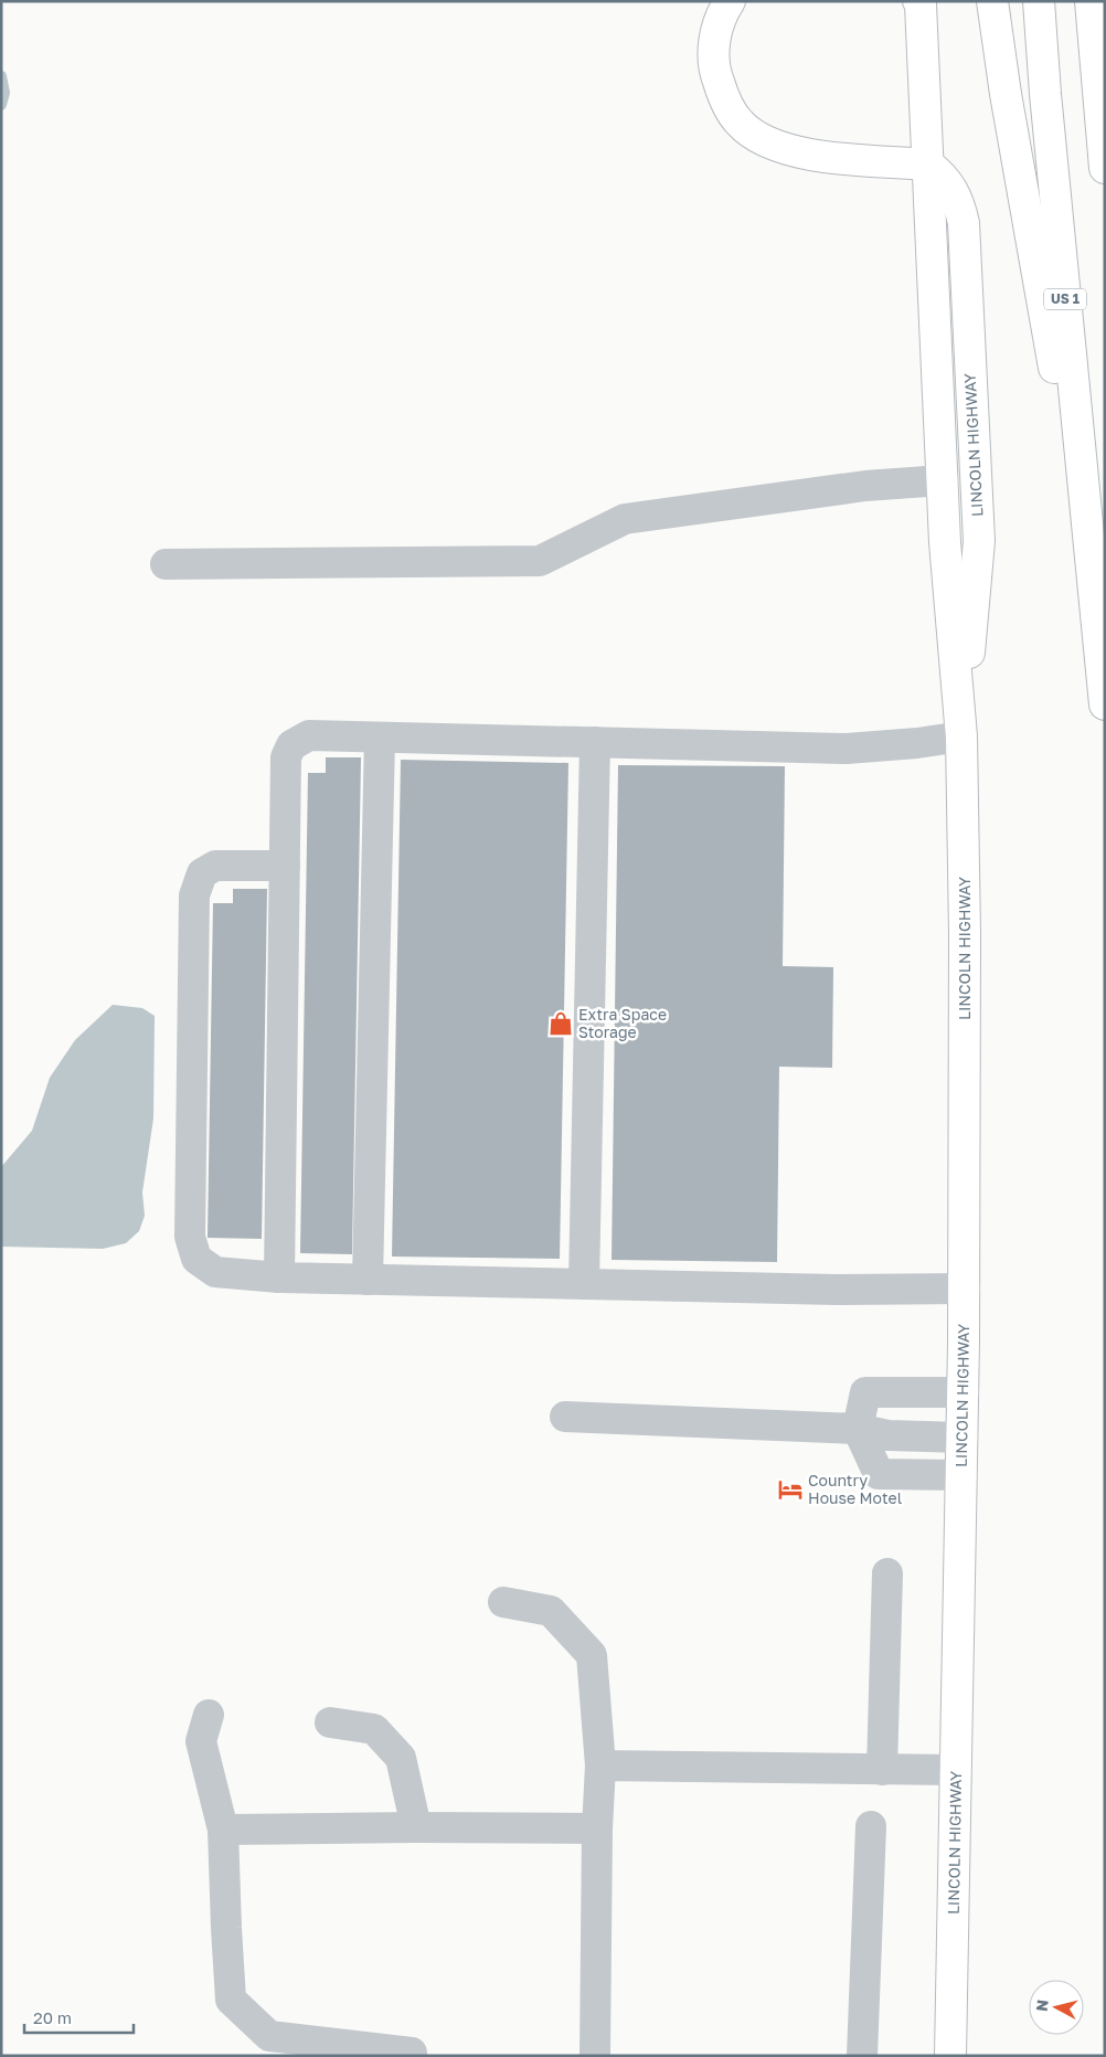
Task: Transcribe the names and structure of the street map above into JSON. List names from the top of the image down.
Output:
{
  "streets": {
    "main road": ["US 1", "LINCOLN HIGHWAY"]
  },
  "places": {
    "shop": ["Extra Space Storage"],
    "hotel": ["Country House Motel"]
  },
  "scale_bar": "20 m",
  "north": "left"
}
